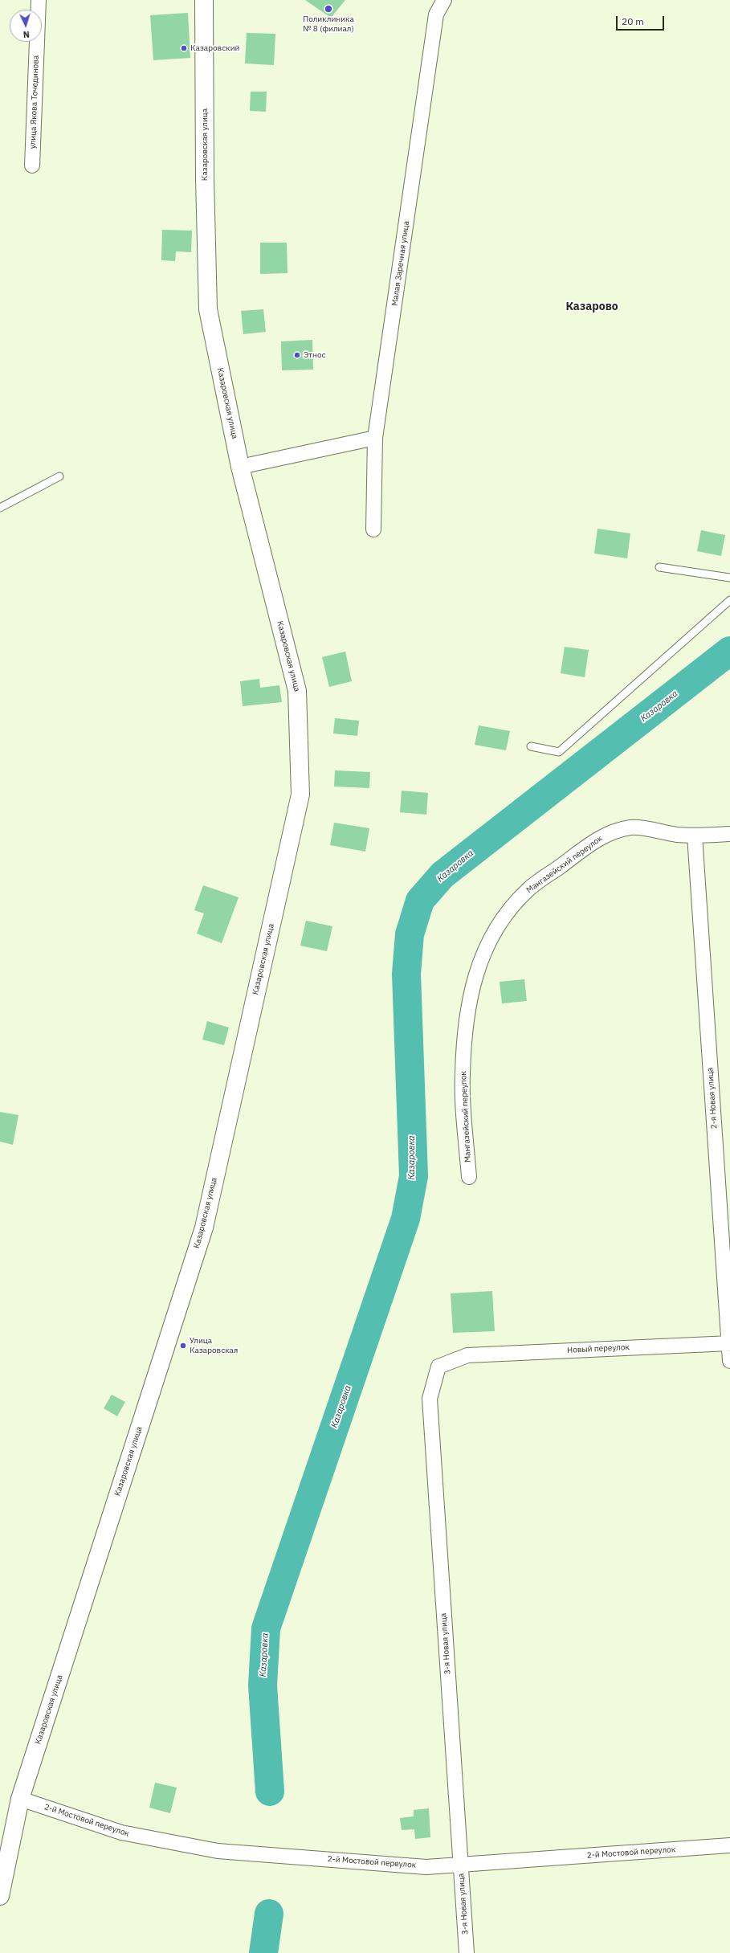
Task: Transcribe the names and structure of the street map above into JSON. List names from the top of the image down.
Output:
{
  "streets": {
    "street": [
      "улица Якова Точединова",
      "Казаровская улица",
      "Малая Заречная улица",
      "Мангазейский переулок",
      "2-я Новая улица",
      "Новый переулок",
      "3-я Новая улица",
      "2-й Мостовой переулок"
    ]
  },
  "crossings": [
    ["Казаровская улица", "2-й Мостовой переулок"],
    ["Мангазейский переулок", "2-я Новая улица"],
    ["2-я Новая улица", "Новый переулок"],
    ["Новый переулок", "3-я Новая улица"],
    ["3-я Новая улица", "2-й Мостовой переулок"]
  ],
  "districts": ["Казарово"],
  "water": ["Казаровка"],
  "places": [
    "Поликлиника № 8 (филиал)",
    "Казаровский",
    "Этнос",
    "Улица Казаровская"
  ],
  "scale_bar": "20 m",
  "north": "bottom"
}
